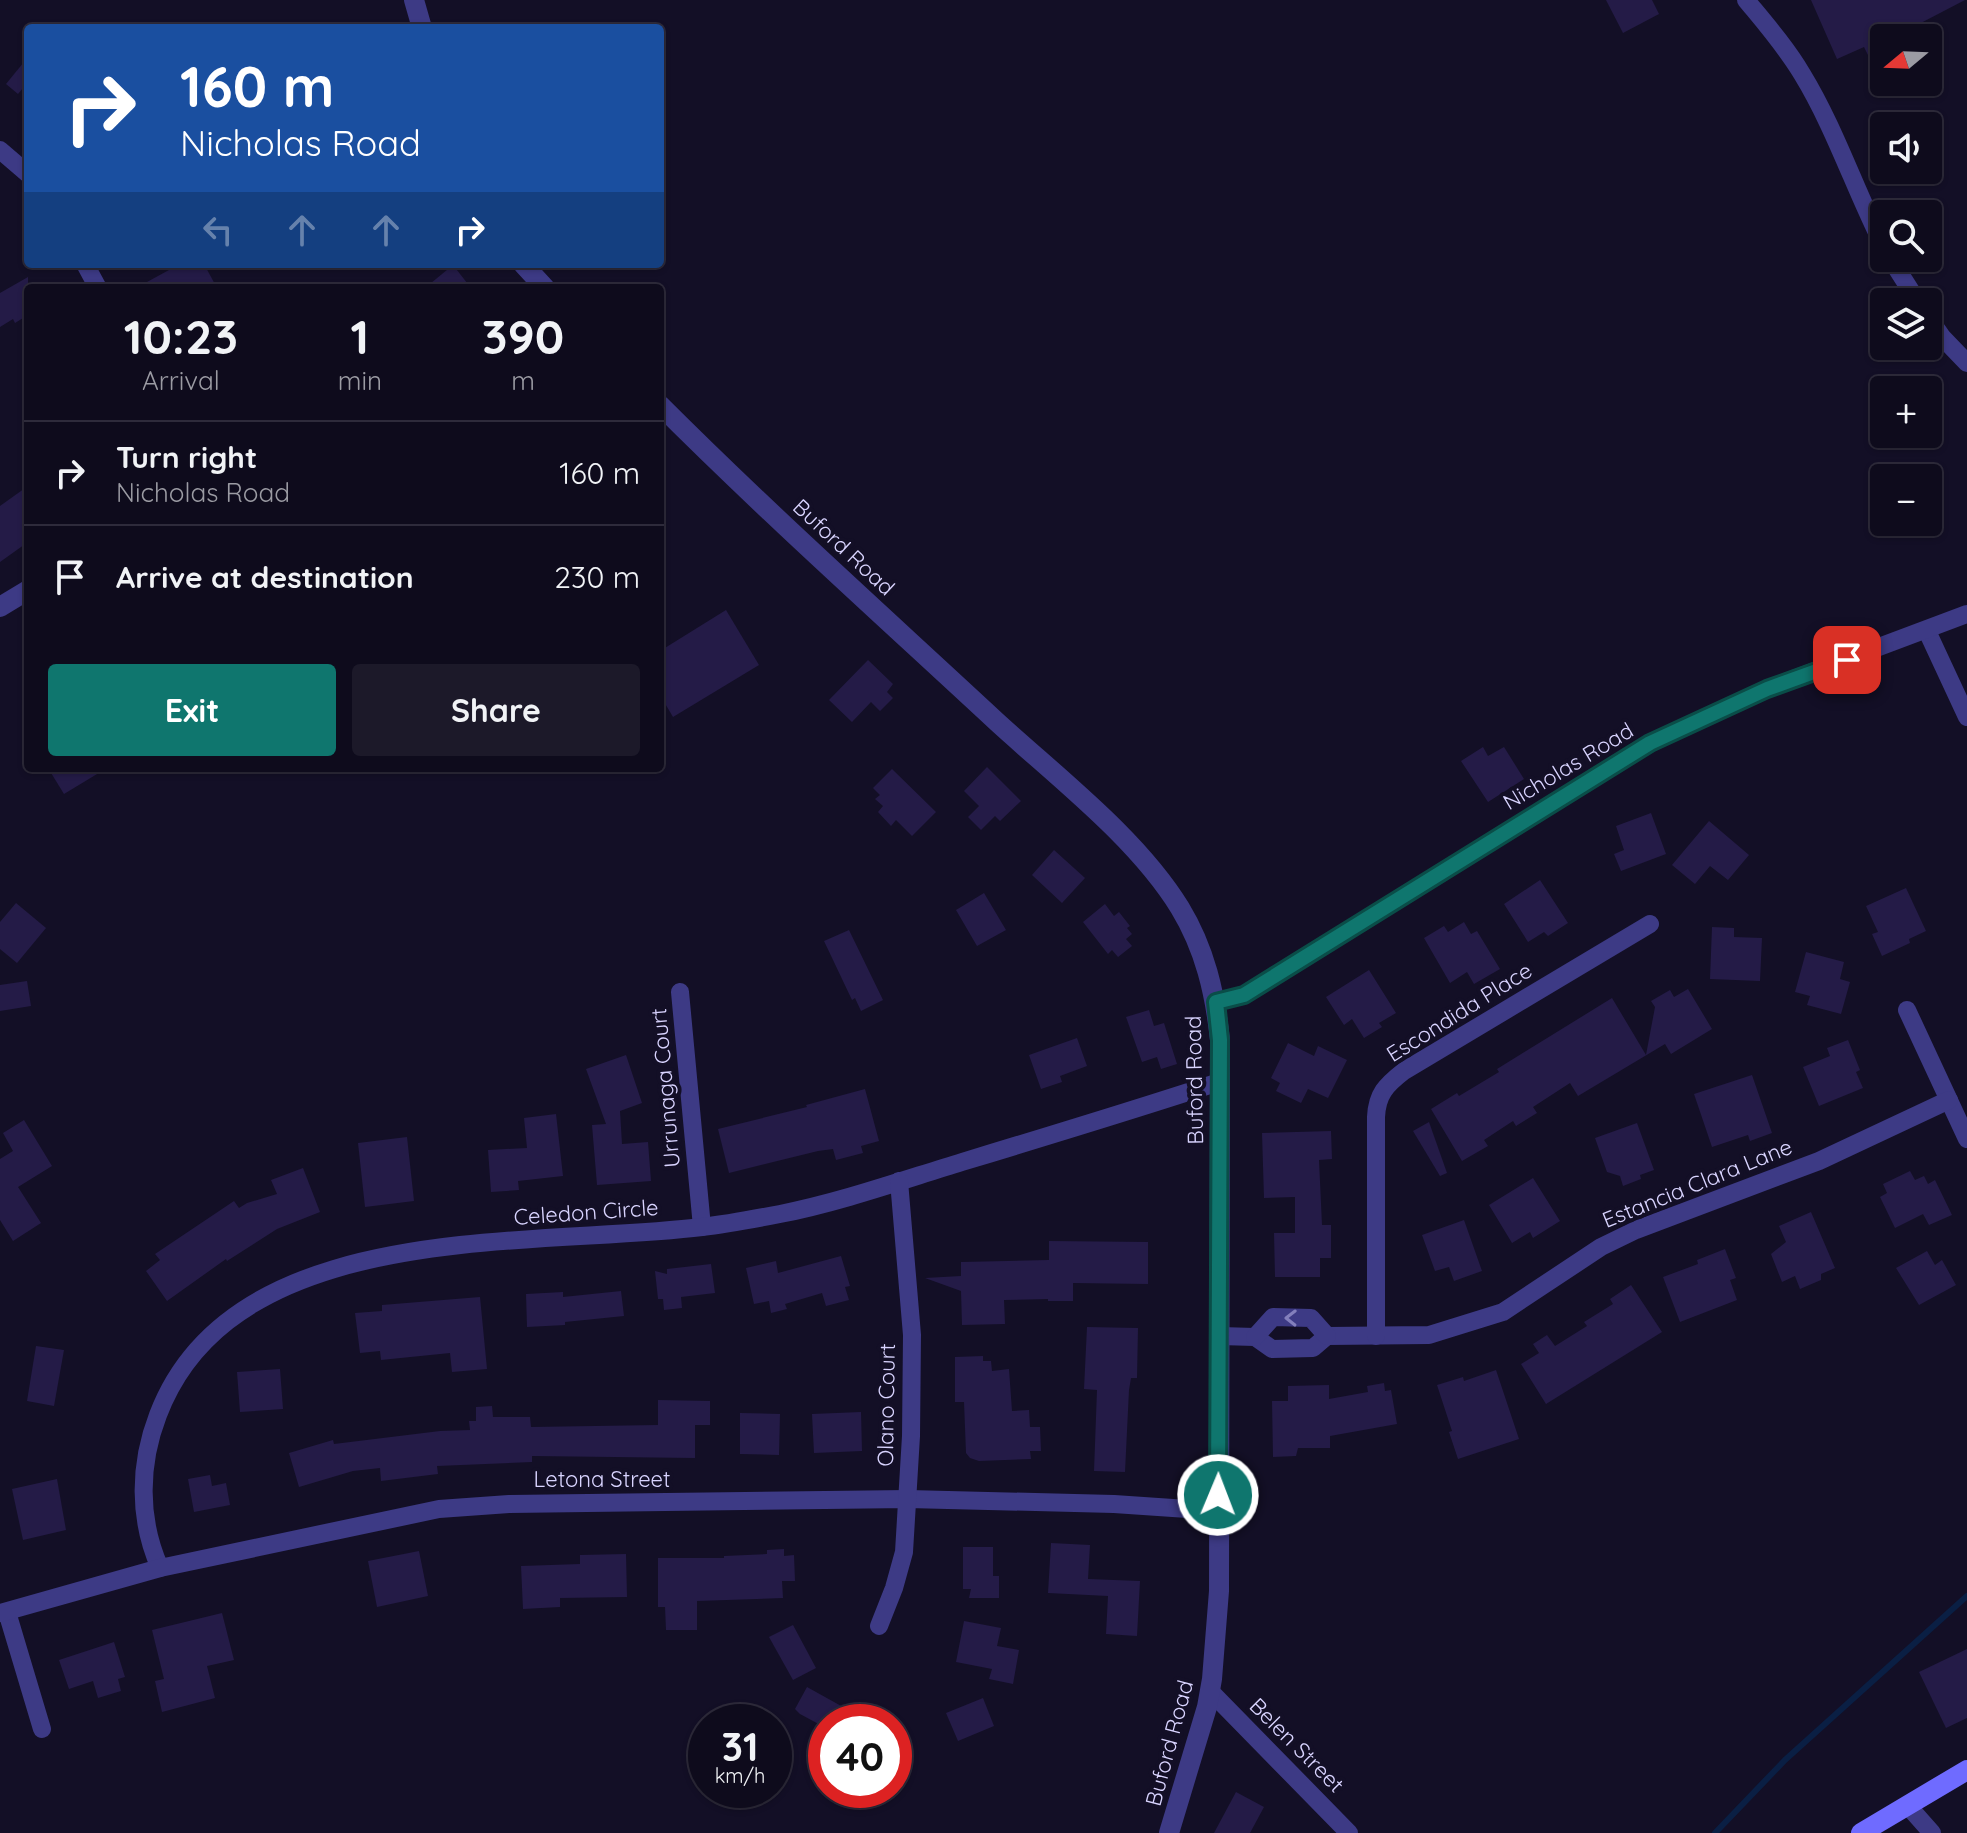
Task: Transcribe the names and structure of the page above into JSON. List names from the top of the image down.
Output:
{
  "streets": {
    "street": [
      "Buford Road",
      "Nicholas Road",
      "Escondida Place",
      "Urrunaga Court",
      "Estancia Clara Lane",
      "Celedon Circle",
      "Olano Court",
      "Letona Street",
      "Belen Street"
    ]
  },
  "crossings": [
    ["Buford Road", "Nicholas Road"],
    ["Buford Road", "Estancia Clara Lane"],
    ["Buford Road", "Celedon Circle"],
    ["Buford Road", "Letona Street"],
    ["Buford Road", "Belen Street"],
    ["Escondida Place", "Estancia Clara Lane"],
    ["Urrunaga Court", "Celedon Circle"],
    ["Celedon Circle", "Olano Court"],
    ["Celedon Circle", "Letona Street"],
    ["Olano Court", "Letona Street"]
  ],
  "north": "left",
  "page": {
    "map_buttons": ["+", "−"],
    "turn": ["160 m", "Nicholas Road"],
    "eta": [
      "10:23",
      "Arrival",
      "1",
      "min",
      "390",
      "m"
    ],
    "list": [
      {
        "name": "Turn right",
        "note": "Nicholas Road",
        "value": "160 m"
      },
      {
        "name": "Arrive at destination",
        "value": "230 m"
      }
    ],
    "buttons": ["Exit", "Share"],
    "speed": "31 km/h",
    "limit": "40"
  }
}
